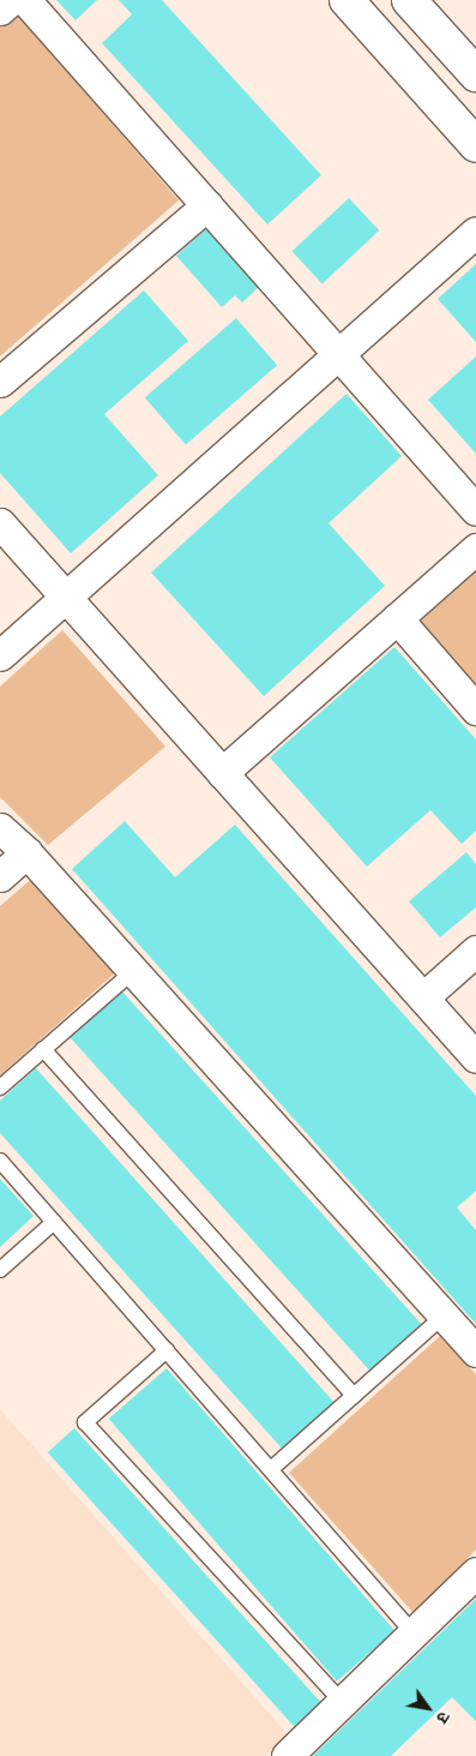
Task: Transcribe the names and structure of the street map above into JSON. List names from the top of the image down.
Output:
{
  "north": "bottom right"
}
